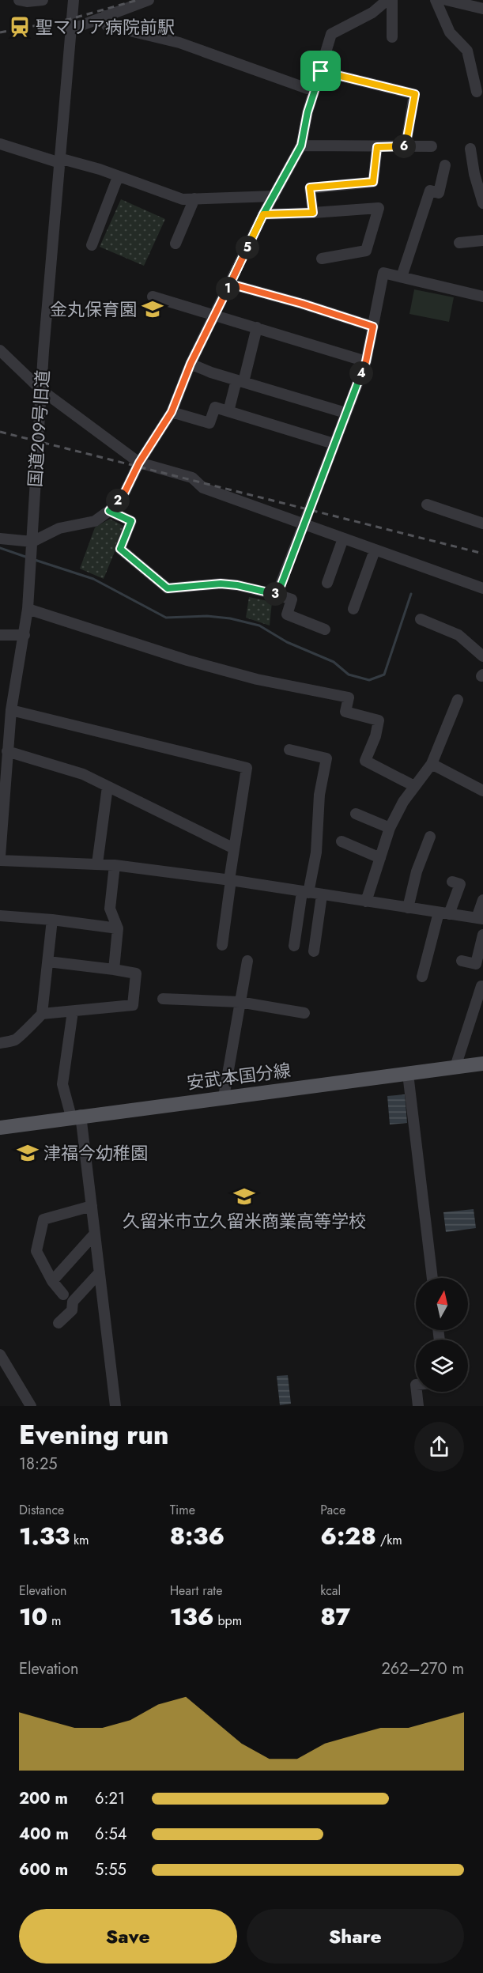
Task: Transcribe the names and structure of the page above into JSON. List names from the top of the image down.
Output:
{
  "streets": {
    "main road": ["安武本国分線"],
    "street": ["国道209号旧道"]
  },
  "places": {
    "station": ["聖マリア病院前駅"],
    "school or university": ["金丸保育園", "津福今幼稚園", "久留米市立久留米商業高等学校"]
  },
  "north": "top",
  "page": {
    "pins": [
      "6",
      "5",
      "1",
      "4",
      "2",
      "3"
    ],
    "heading": ["Evening run", "18:25"],
    "stats": [
      ["Distance", "1.33 km"],
      ["Time", "8:36"],
      ["Pace", "6:28 /km"],
      ["Elevation", "10 m"],
      ["Heart rate", "136 bpm"],
      ["kcal", "87"]
    ],
    "chart": ["Elevation", "262–270 m"],
    "list": [
      {
        "name": "200 m",
        "note": "6:21"
      },
      {
        "name": "400 m",
        "note": "6:54"
      },
      {
        "name": "600 m",
        "note": "5:55"
      }
    ],
    "buttons": ["Save", "Share"]
  }
}
